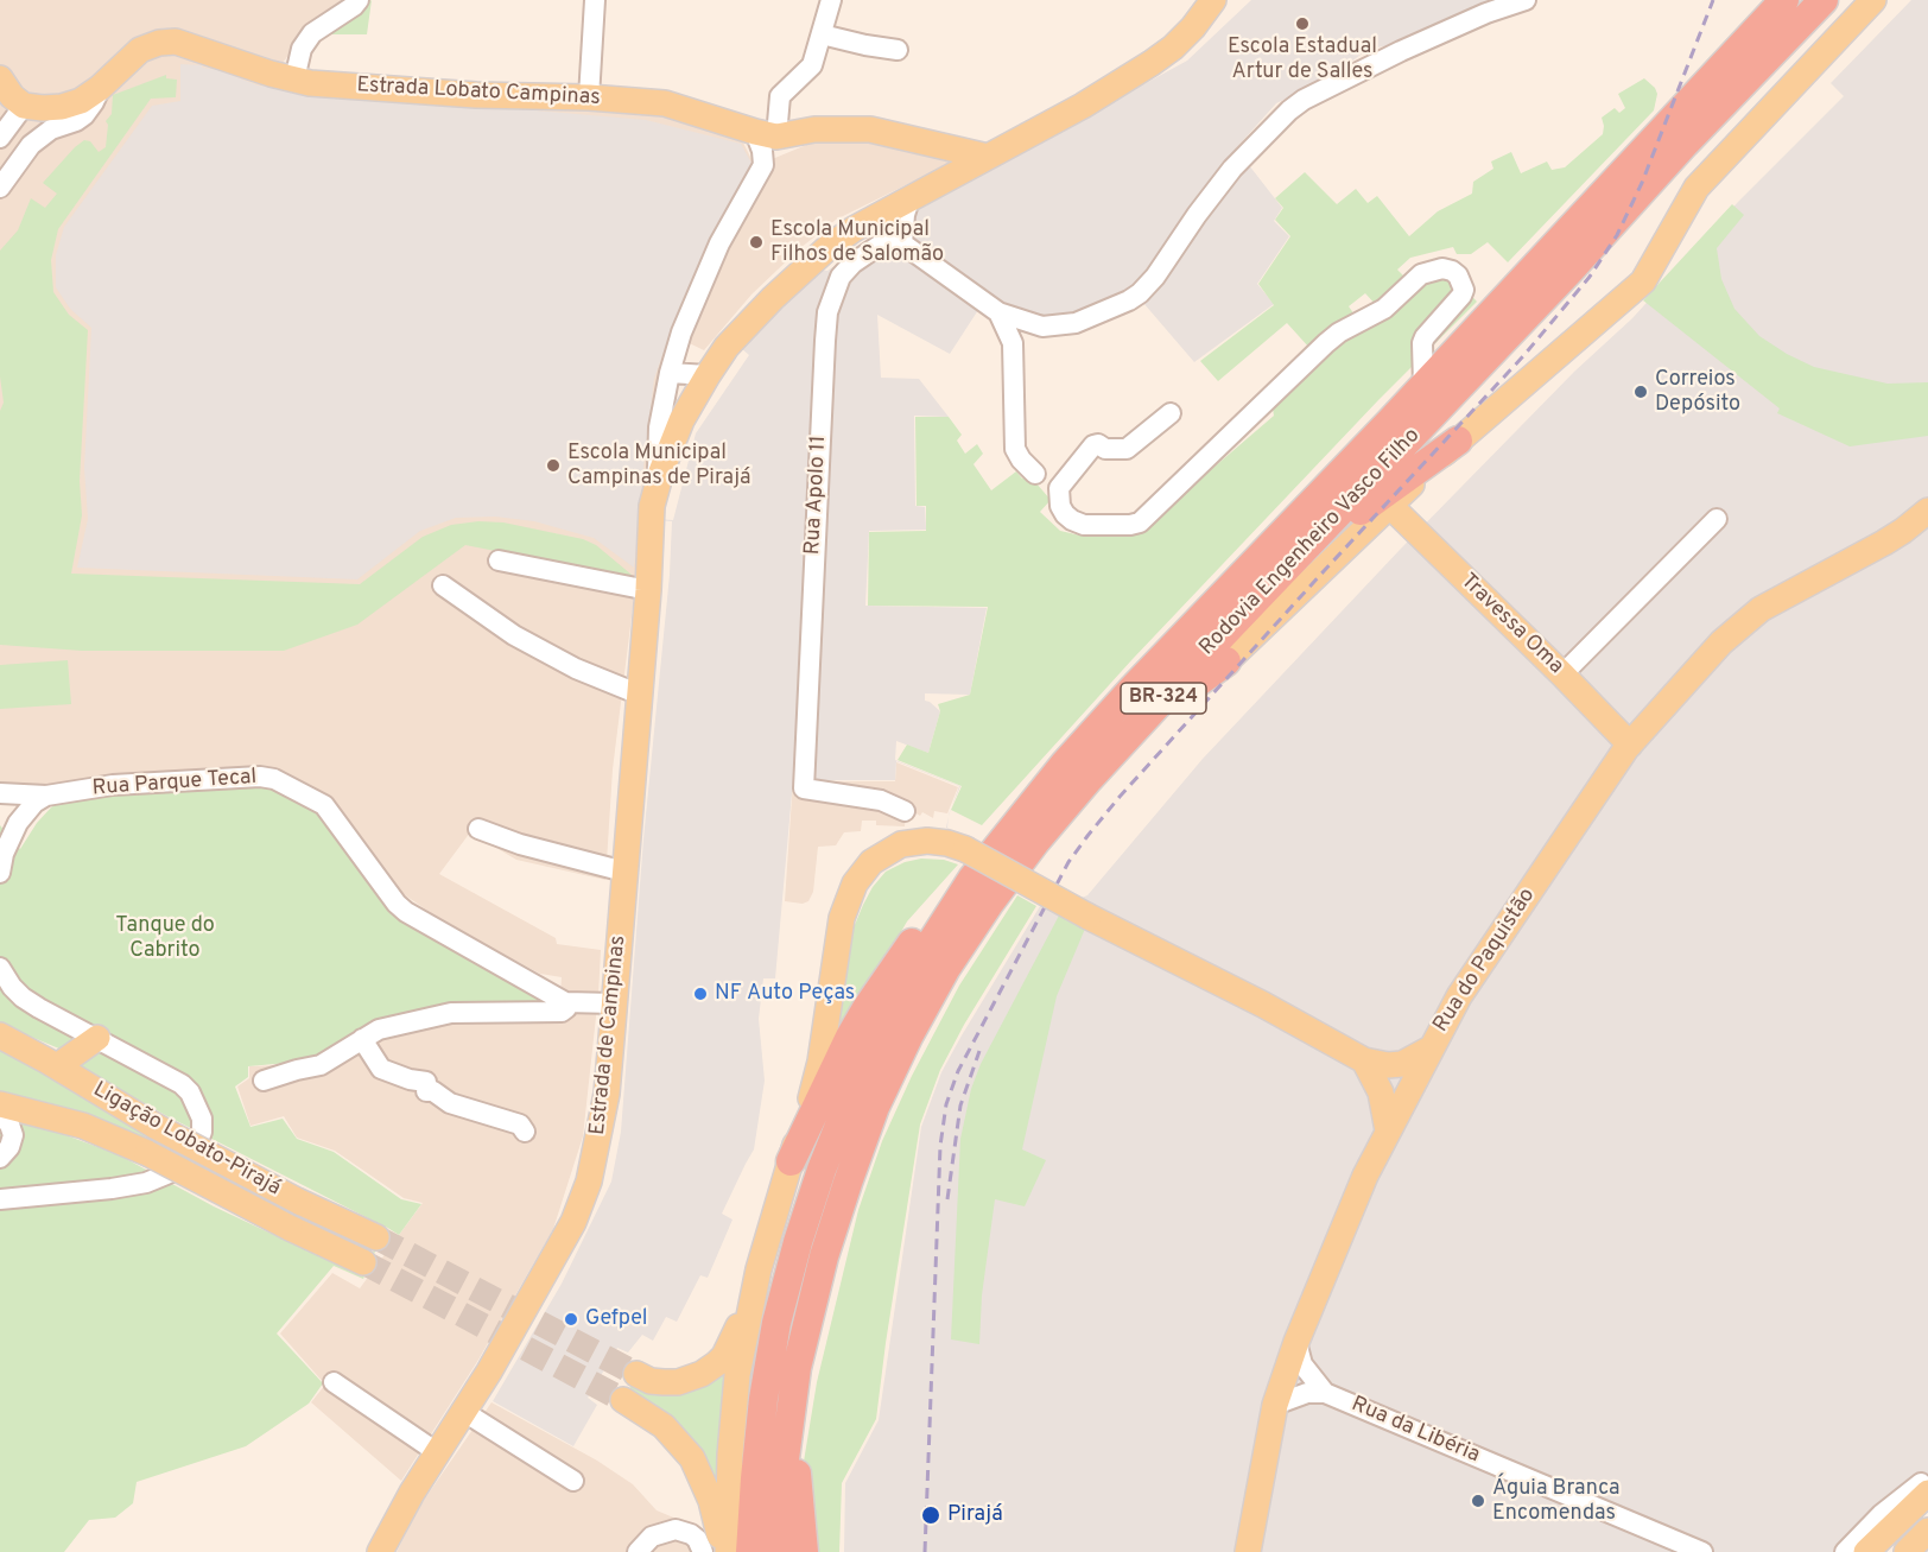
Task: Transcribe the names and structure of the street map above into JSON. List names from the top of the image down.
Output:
{
  "streets": {
    "highway": ["Rodovia Engenheiro Vasco Filho", "BR-324"],
    "main road": [
      "Estrada Lobato Campinas",
      "Travessa Oma",
      "Rua do Paquistão",
      "Estrada de Campinas",
      "Ligação Lobato-Pirajá"
    ],
    "street": ["Rua Apolo 11", "Rua Parque Tecal", "Rua da Libéria"]
  },
  "crossings": [
    ["Estrada Lobato Campinas", "Estrada de Campinas"],
    ["Rodovia Engenheiro Vasco Filho", "Travessa Oma"],
    ["Travessa Oma", "Rua do Paquistão"],
    ["Rua Parque Tecal", "Estrada de Campinas"],
    ["Rua do Paquistão", "Rua da Libéria"]
  ],
  "parks": ["Tanque do Cabrito"],
  "places": [
    "Escola Estadual Artur de Salles",
    "Escola Municipal Filhos de Salomão",
    "Correios Depósito",
    "Escola Municipal Campinas de Pirajá",
    "NF Auto Peças",
    "Gefpel",
    "Águia Branca Encomendas",
    "Pirajá"
  ]
}
